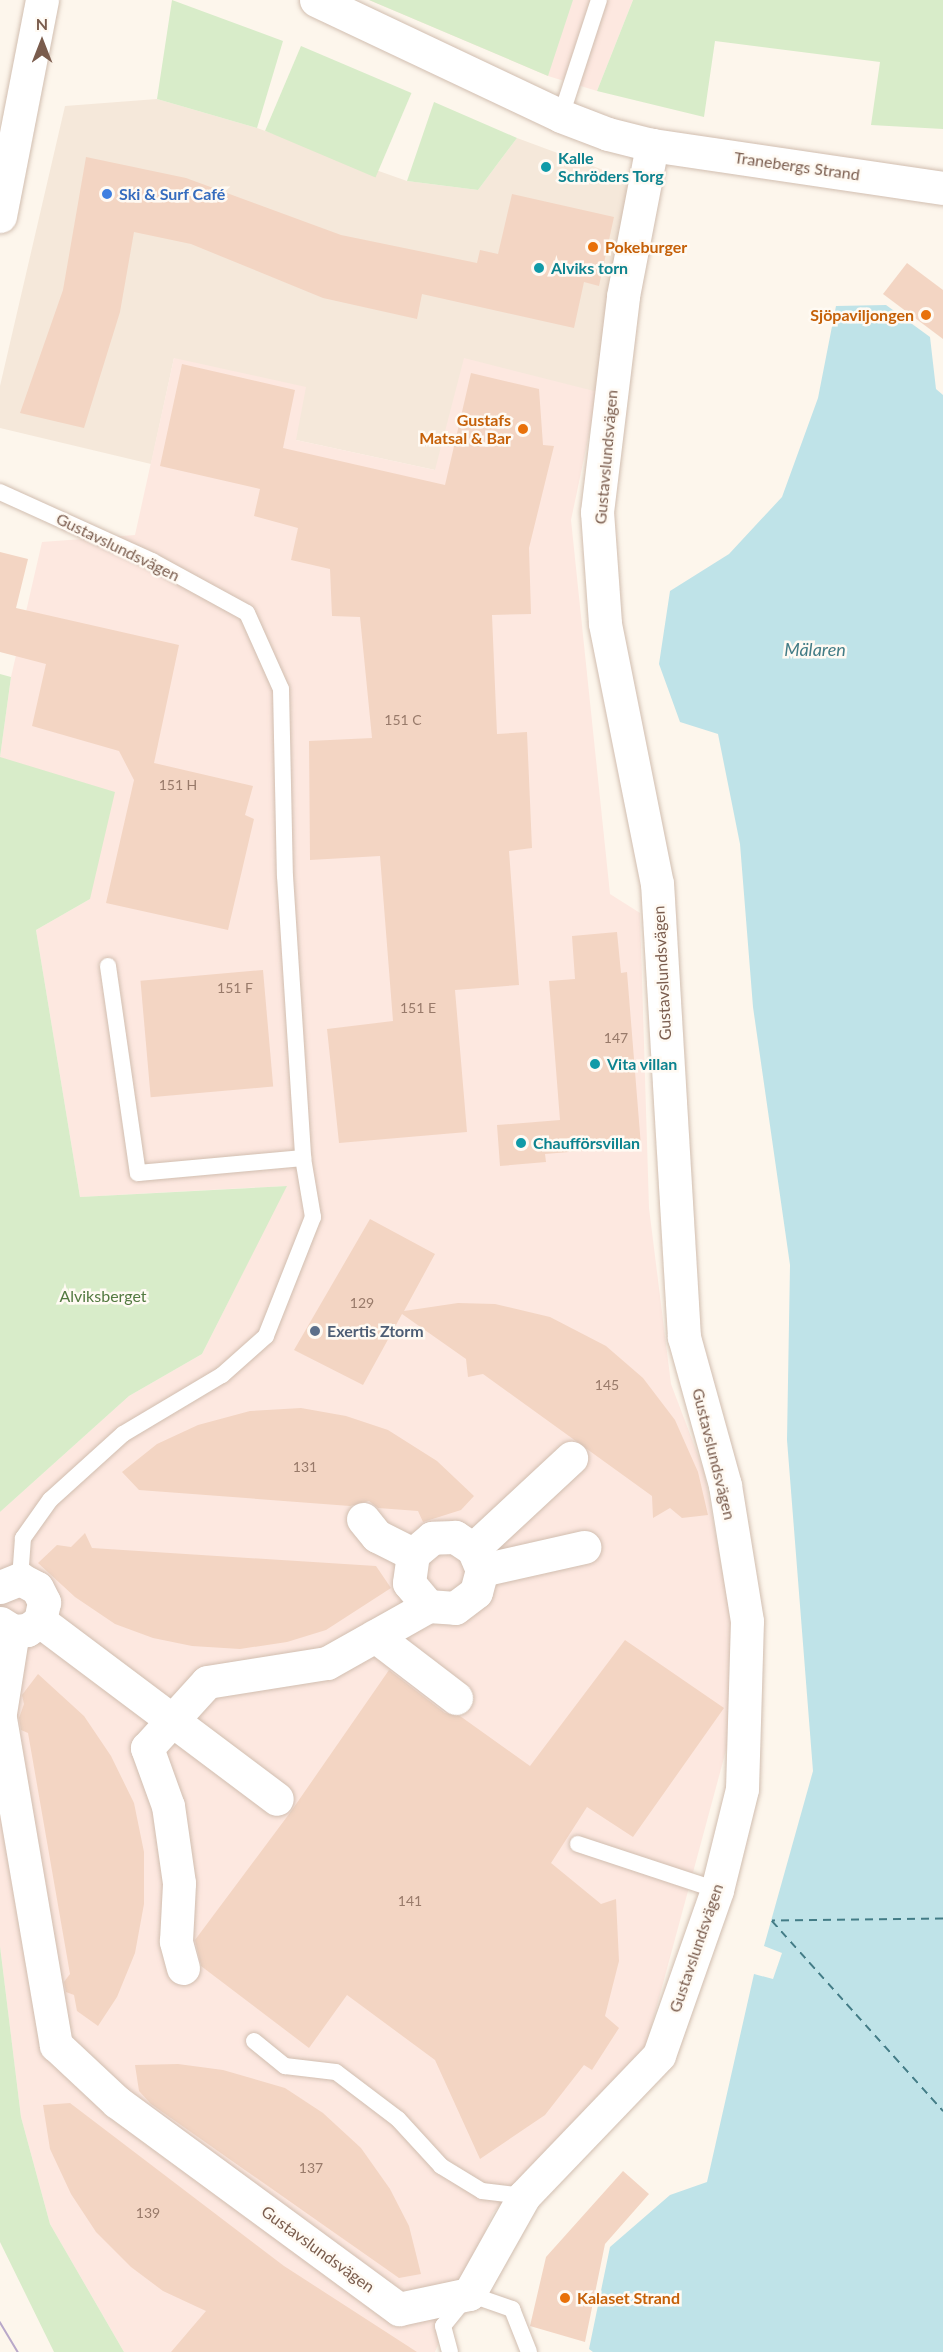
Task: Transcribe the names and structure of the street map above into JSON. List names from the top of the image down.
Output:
{
  "streets": {
    "street": ["Tranebergs Strand", "Gustavslundsvägen"]
  },
  "crossings": [
    ["Tranebergs Strand", "Gustavslundsvägen"]
  ],
  "water": ["Mälaren"],
  "parks": ["Alviksberget"],
  "places": [
    "Kalle Schröders Torg",
    "Ski & Surf Café",
    "Pokeburger",
    "Alviks torn",
    "Sjöpaviljongen",
    "Gustafs Matsal & Bar",
    "Vita villan",
    "Chaufförsvillan",
    "Exertis Ztorm",
    "Kalaset Strand"
  ],
  "house_numbers": [
    "151 C",
    "151 H",
    "151 F",
    "151 E",
    "147",
    "129",
    "145",
    "131",
    "141",
    "137",
    "139"
  ],
  "north": "top"
}
